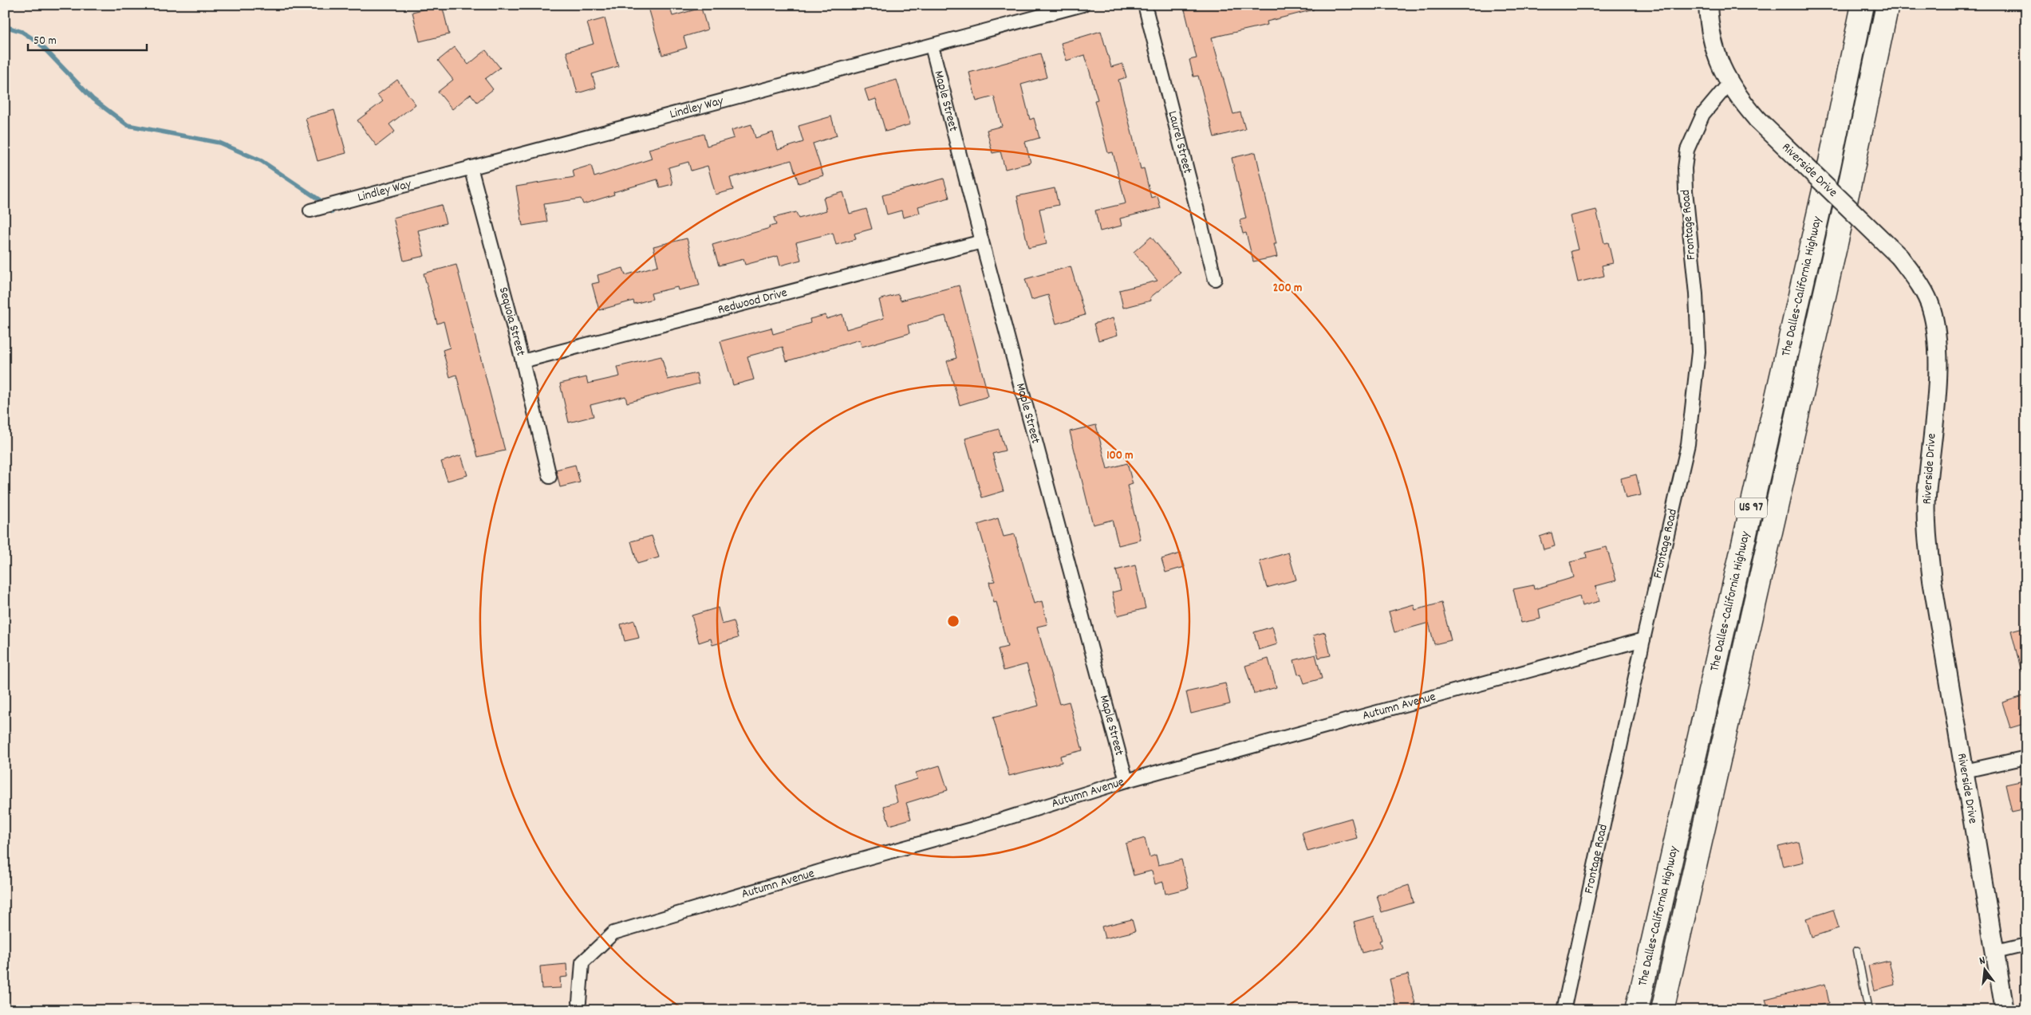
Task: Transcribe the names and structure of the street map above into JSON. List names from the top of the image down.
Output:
{
  "streets": {
    "highway": ["The Dalles-California Highway", "US 97"],
    "street": [
      "Maple Street",
      "Lindley Way",
      "Laurel Street",
      "Riverside Drive",
      "Frontage Road",
      "Redwood Drive",
      "Sequoia Street",
      "Autumn Avenue"
    ]
  },
  "crossings": [
    ["Maple Street", "Lindley Way"],
    ["Maple Street", "Redwood Drive"],
    ["Maple Street", "Autumn Avenue"],
    ["Lindley Way", "Sequoia Street"],
    ["Riverside Drive", "Frontage Road"],
    ["Frontage Road", "Autumn Avenue"],
    ["Redwood Drive", "Sequoia Street"]
  ],
  "scale_bar": "50 m",
  "north": "top",
  "rings": ["200 m", "100 m"]
}
